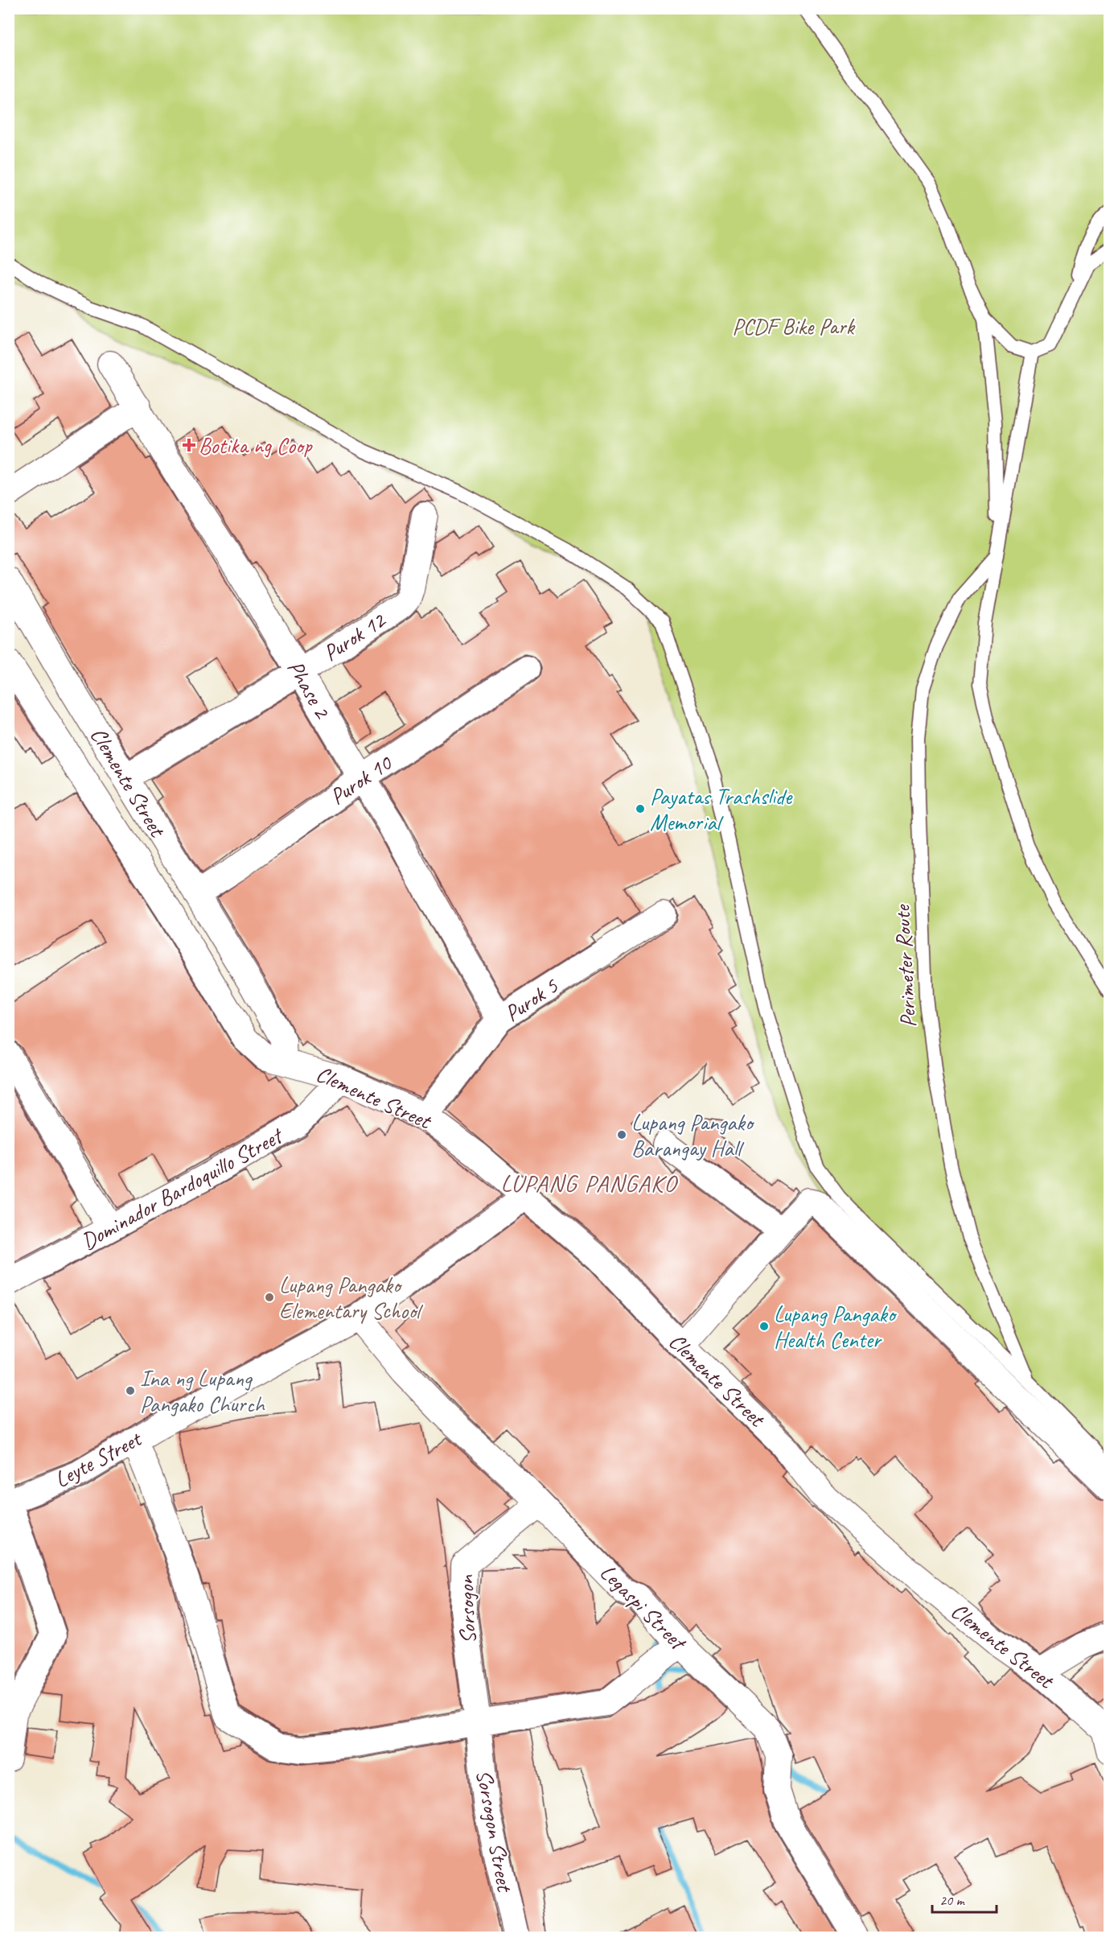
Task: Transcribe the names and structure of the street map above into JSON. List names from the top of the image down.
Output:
{
  "streets": {
    "street": [
      "Purok 12",
      "Phase 2",
      "Purok 10",
      "Clemente Street",
      "Purok 5",
      "Dominador Bardoquillo Street",
      "Leyte Street",
      "Legaspi Street",
      "Sorsogon",
      "Sorsogon Street"
    ],
    "lane": ["Perimeter Route"]
  },
  "crossings": [
    ["Purok 12", "Phase 2"],
    ["Purok 12", "Clemente Street"],
    ["Phase 2", "Purok 10"],
    ["Phase 2", "Purok 5"],
    ["Purok 10", "Clemente Street"],
    ["Clemente Street", "Purok 5"],
    ["Clemente Street", "Dominador Bardoquillo Street"],
    ["Clemente Street", "Leyte Street"],
    ["Leyte Street", "Legaspi Street"],
    ["Legaspi Street", "Sorsogon"],
    ["Sorsogon", "Sorsogon Street"]
  ],
  "districts": ["LUPANG PANGAKO"],
  "parks": ["PCDF Bike Park"],
  "places": {
    "health": ["Botika ng Coop"],
    "other": [
      "Payatas Trashslide Memorial",
      "Lupang Pangako Barangay Hall",
      "Lupang Pangako Elementary School",
      "Lupang Pangako Health Center",
      "Ina ng Lupang Pangako Church"
    ]
  },
  "scale_bar": "20 m"
}
